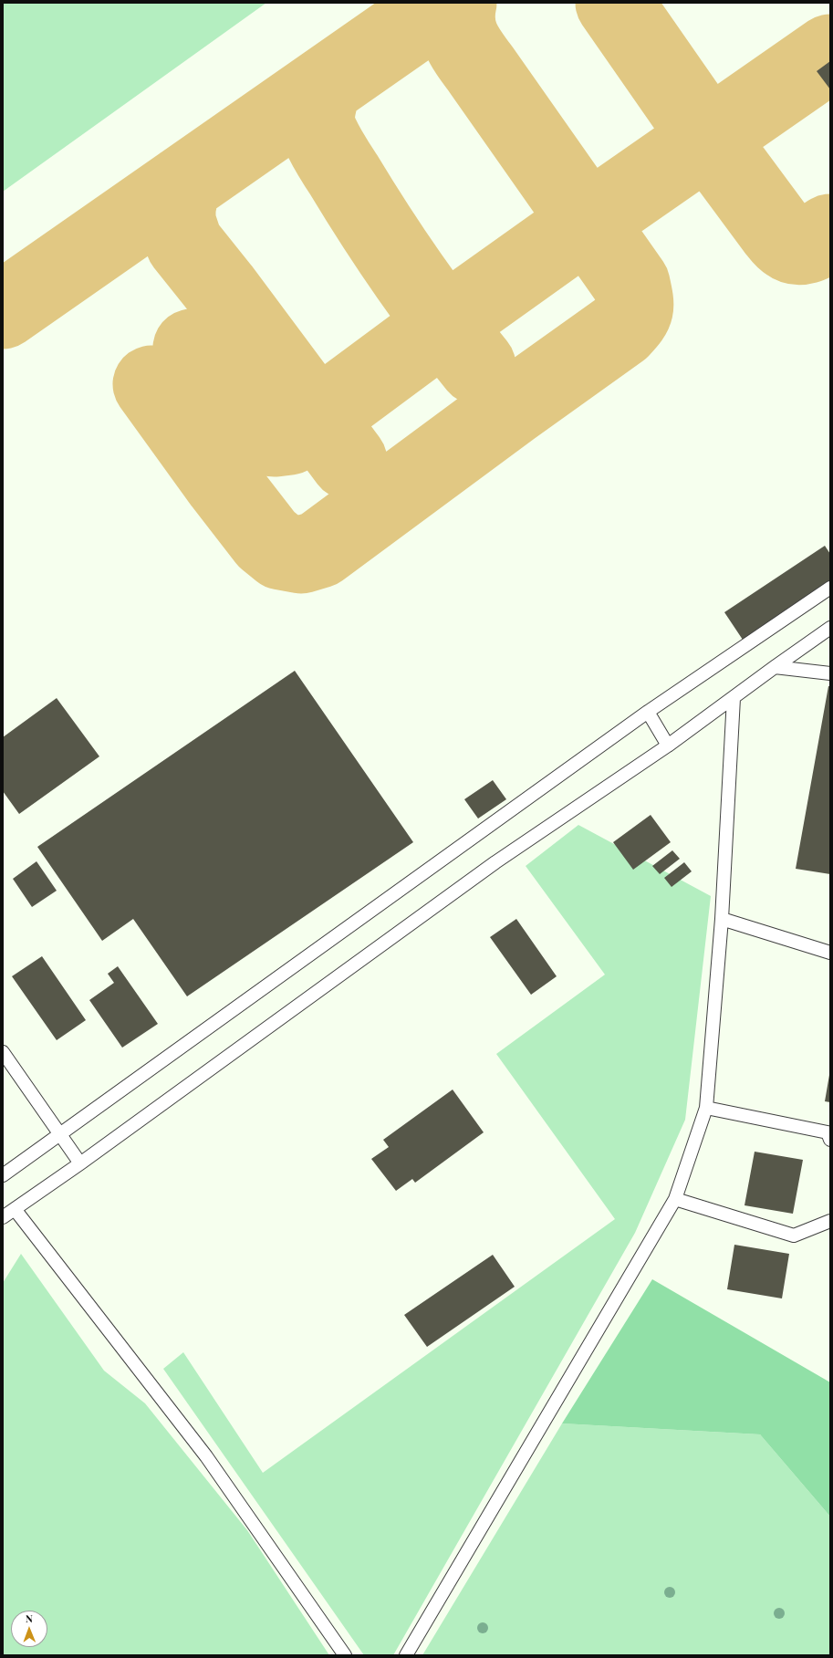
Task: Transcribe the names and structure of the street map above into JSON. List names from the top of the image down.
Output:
{
  "north": "top"
}
